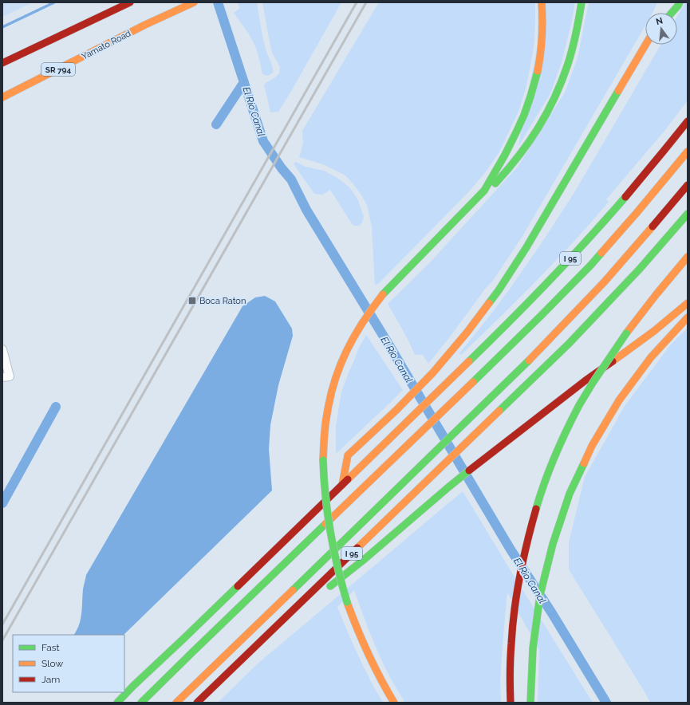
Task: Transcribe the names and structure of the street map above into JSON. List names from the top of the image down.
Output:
{
  "streets": {
    "main road": ["Yamato Road", "SR 794", "I 95"]
  },
  "water": ["El Rio Canal"],
  "places": {
    "transit": ["Boca Raton"]
  },
  "legend": ["Fast", "Slow", "Jam"],
  "north": "top"
}
